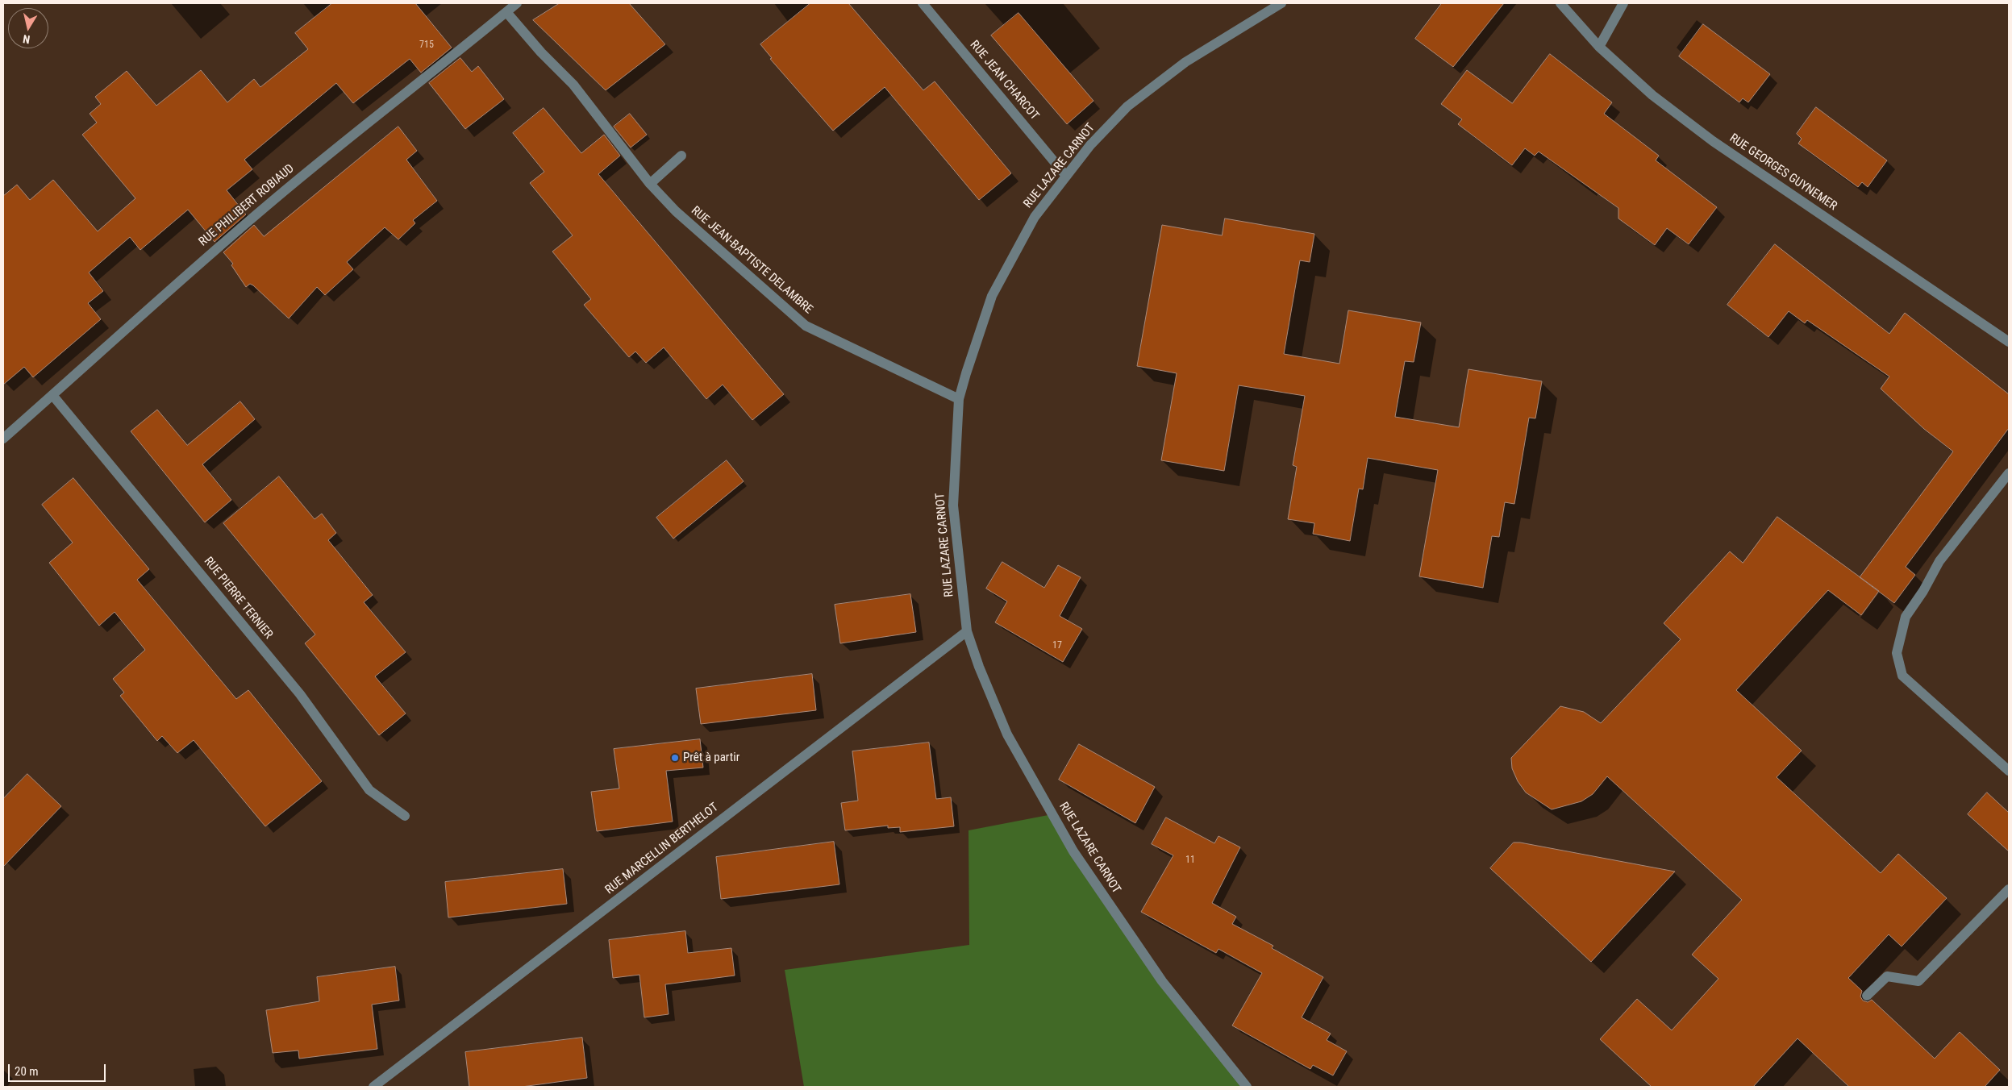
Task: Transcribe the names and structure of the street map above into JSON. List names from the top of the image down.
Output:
{
  "streets": {
    "street": [
      "RUE JEAN CHARCOT",
      "RUE LAZARE CARNOT",
      "RUE GEORGES GUYNEMER",
      "RUE PHILIBERT ROBIAUD",
      "RUE JEAN-BAPTISTE DELAMBRE",
      "RUE PIERRE TERNIER",
      "RUE MARCELLIN BERTHELOT"
    ]
  },
  "crossings": [
    ["RUE JEAN CHARCOT", "RUE LAZARE CARNOT"],
    ["RUE LAZARE CARNOT", "RUE JEAN-BAPTISTE DELAMBRE"],
    ["RUE LAZARE CARNOT", "RUE MARCELLIN BERTHELOT"],
    ["RUE PHILIBERT ROBIAUD", "RUE JEAN-BAPTISTE DELAMBRE"],
    ["RUE PHILIBERT ROBIAUD", "RUE PIERRE TERNIER"]
  ],
  "places": ["Prêt à partir"],
  "house_numbers": ["715", "17", "11"],
  "scale_bar": "20 m",
  "north": "bottom"
}
